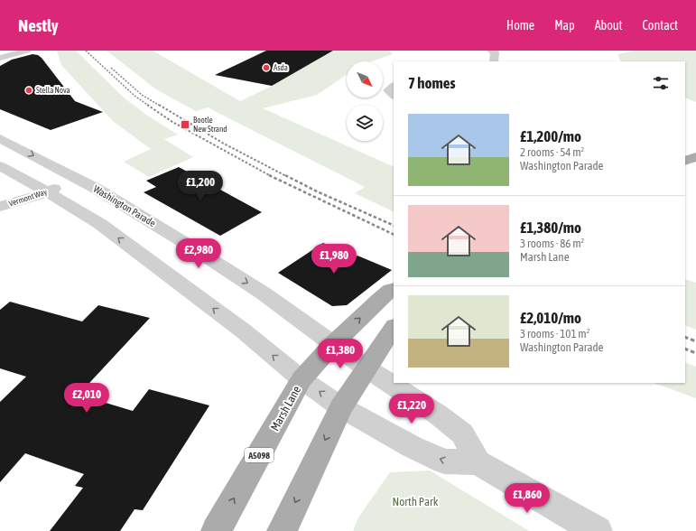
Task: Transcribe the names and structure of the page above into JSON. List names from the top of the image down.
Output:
{
  "streets": {
    "main road": ["Marsh Lane", "A5098"],
    "street": ["Vermont Way", "Washington Parade"]
  },
  "crossings": [
    ["Vermont Way", "Washington Parade"],
    ["Washington Parade", "Marsh Lane"]
  ],
  "parks": ["North Park"],
  "places": {
    "other": ["Asda", "Stella Nova"],
    "transit": ["Bootle New Strand"]
  },
  "north": "bottom right",
  "page": {
    "header": "Nestly",
    "nav": [
      "Home",
      "Map",
      "About",
      "Contact"
    ],
    "heading": "7 homes",
    "list": [
      {
        "name": "£1,200/mo",
        "note": "2 rooms · 54 m² · Washington Parade"
      },
      {
        "name": "£1,380/mo",
        "note": "3 rooms · 86 m² · Marsh Lane"
      },
      {
        "name": "£2,010/mo",
        "note": "3 rooms · 101 m² · Washington Parade"
      }
    ],
    "price": [
      "£1,200",
      "£2,980",
      "£1,980",
      "£1,380",
      "£2,010",
      "£1,220",
      "£1,860"
    ]
  }
}
